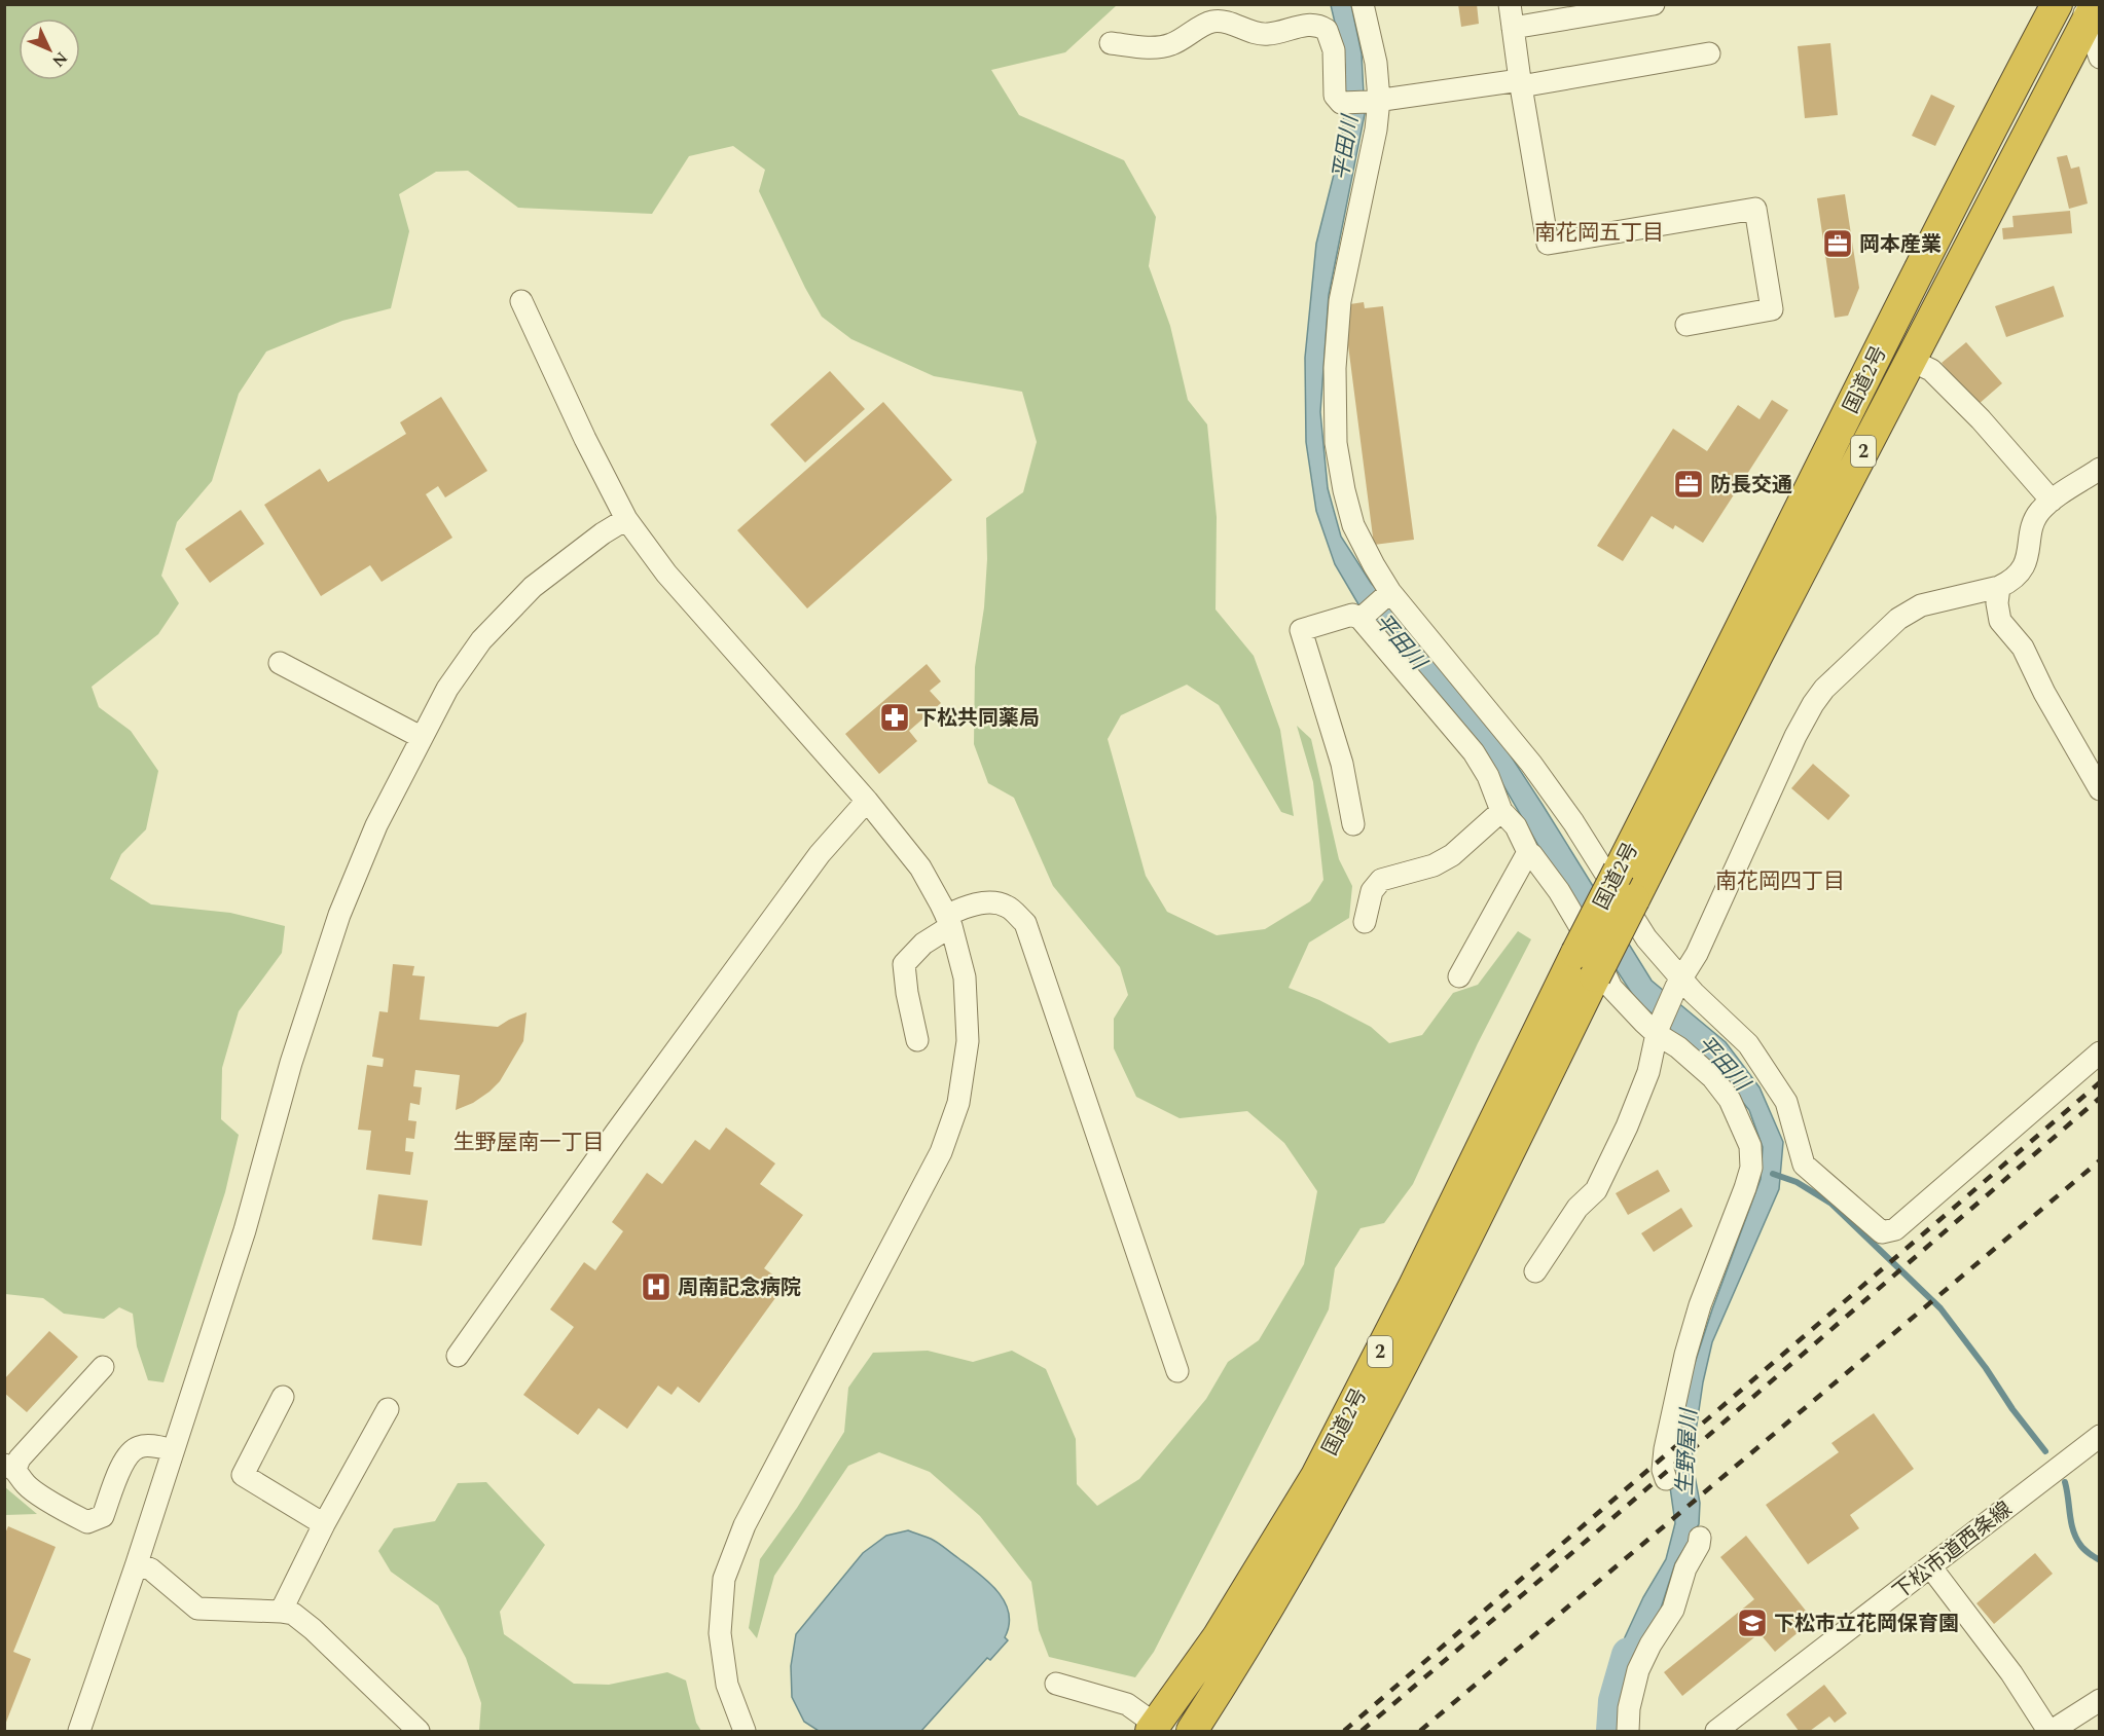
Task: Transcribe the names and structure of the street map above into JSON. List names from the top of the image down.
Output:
{
  "streets": {
    "highway": ["国道2号", "2"],
    "street": ["下松市道西条線"]
  },
  "districts": ["南花岡五丁目", "南花岡四丁目", "生野屋南一丁目"],
  "water": ["平田川", "生野屋川"],
  "places": {
    "office": ["岡本産業", "防長交通"],
    "pharmacy": ["下松共同薬局"],
    "hospital": ["周南記念病院"],
    "school or university": ["下松市立花岡保育園"]
  },
  "north": "bottom right"
}
